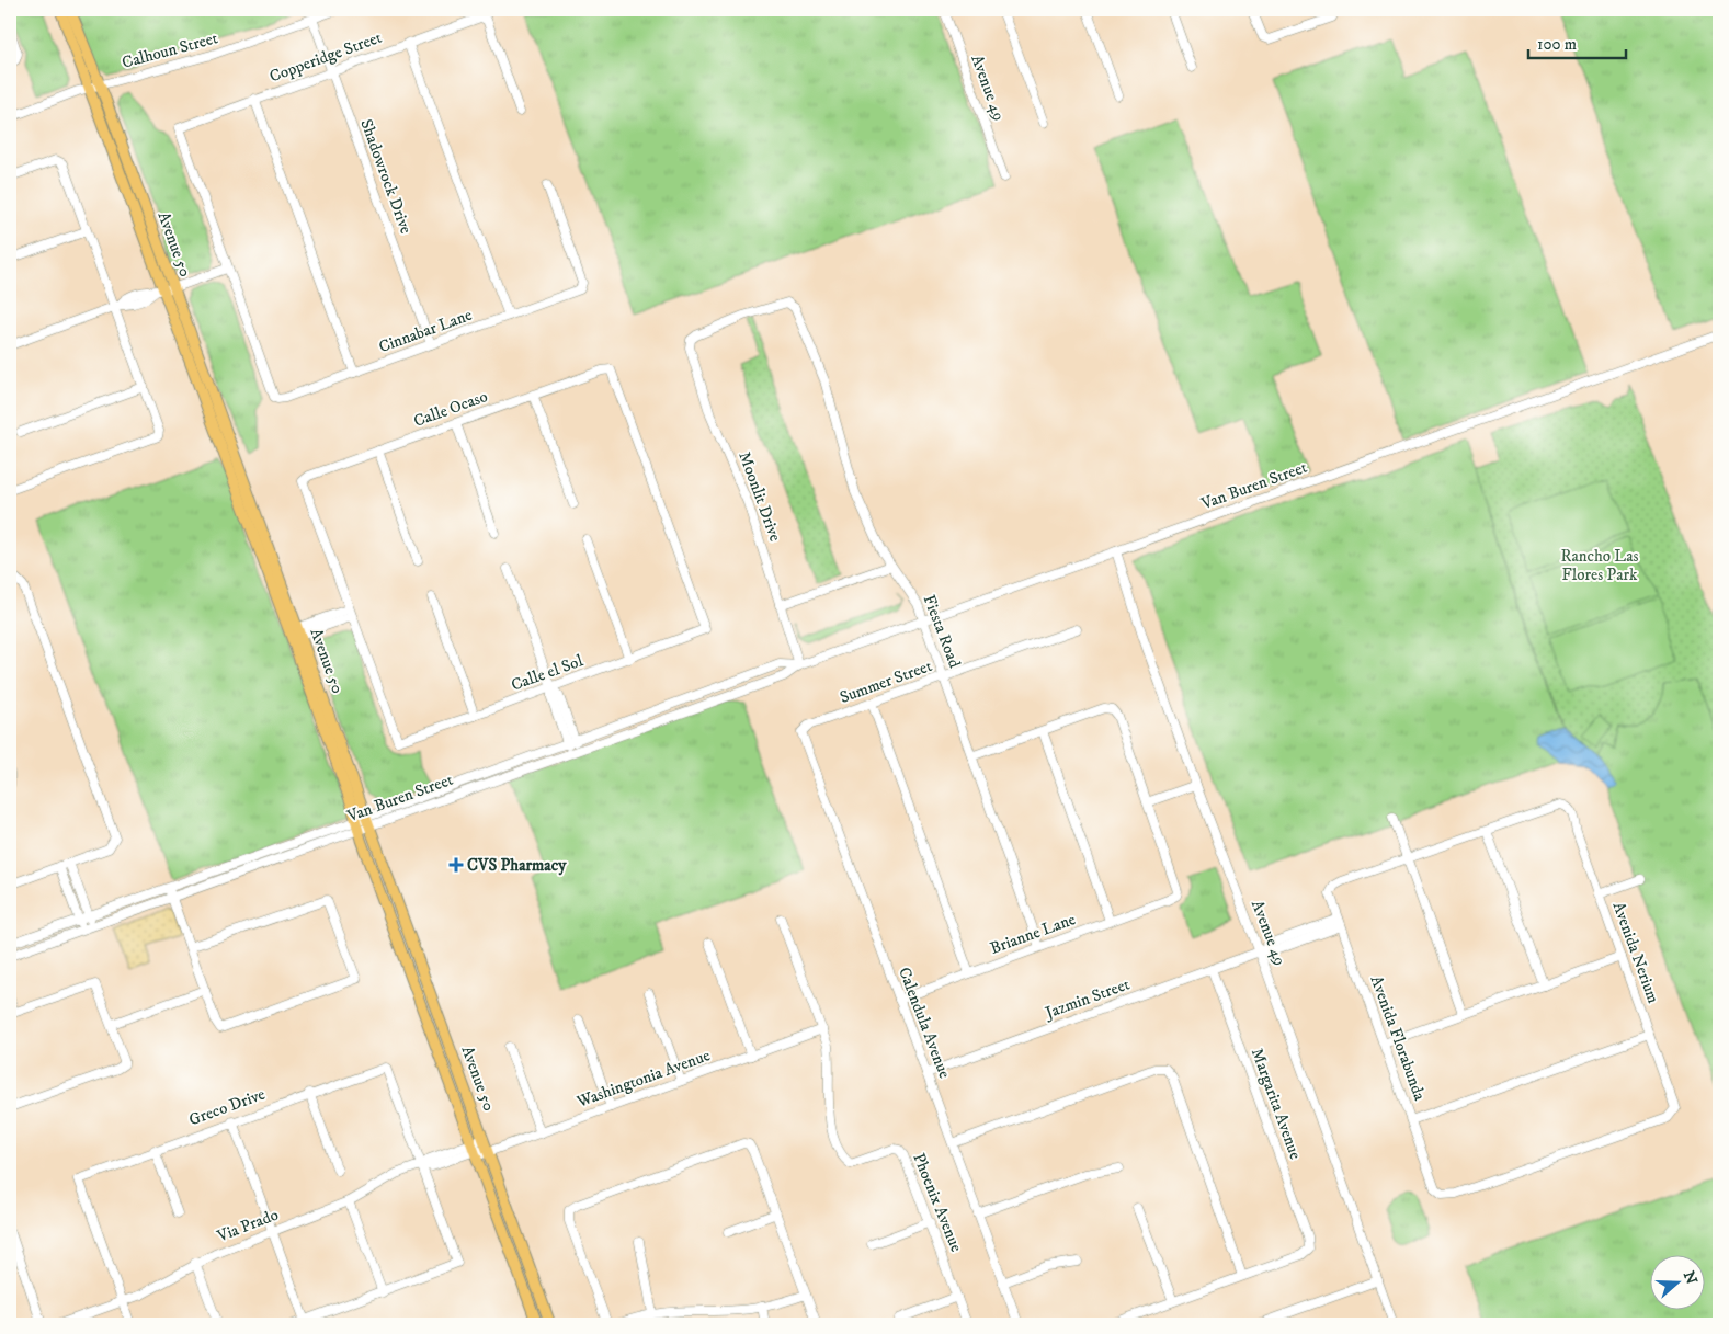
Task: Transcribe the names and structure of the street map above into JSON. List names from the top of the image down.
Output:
{
  "streets": {
    "main road": ["Avenue 50"],
    "street": [
      "Calhoun Street",
      "Copperidge Street",
      "Avenue 49",
      "Shadowrock Drive",
      "Cinnabar Lane",
      "Calle Ocaso",
      "Van Buren Street",
      "Moonlit Drive",
      "Fiesta Road",
      "Calle el Sol",
      "Summer Street",
      "Brianne Lane",
      "Avenida Nerium",
      "Jazmin Street",
      "Calendula Avenue",
      "Avenida Florabunda",
      "Washingtonia Avenue",
      "Margarita Avenue",
      "Greco Drive",
      "Phoenix Avenue",
      "Via Prado"
    ]
  },
  "crossings": [
    ["Calhoun Street", "Shadowrock Drive"],
    ["Calhoun Street", "Avenue 50"],
    ["Copperidge Street", "Shadowrock Drive"],
    ["Copperidge Street", "Cinnabar Lane"],
    ["Avenue 49", "Van Buren Street"],
    ["Avenue 49", "Jazmin Street"],
    ["Shadowrock Drive", "Cinnabar Lane"],
    ["Avenue 50", "Van Buren Street"],
    ["Avenue 50", "Washingtonia Avenue"],
    ["Avenue 50", "Via Prado"],
    ["Calle Ocaso", "Calle el Sol"],
    ["Van Buren Street", "Moonlit Drive"],
    ["Van Buren Street", "Fiesta Road"],
    ["Moonlit Drive", "Fiesta Road"],
    ["Fiesta Road", "Summer Street"],
    ["Fiesta Road", "Brianne Lane"],
    ["Summer Street", "Calendula Avenue"],
    ["Brianne Lane", "Calendula Avenue"],
    ["Avenida Nerium", "Avenida Florabunda"],
    ["Jazmin Street", "Calendula Avenue"],
    ["Jazmin Street", "Avenida Florabunda"],
    ["Jazmin Street", "Margarita Avenue"],
    ["Washingtonia Avenue", "Phoenix Avenue"],
    ["Washingtonia Avenue", "Via Prado"],
    ["Greco Drive", "Via Prado"]
  ],
  "parks": ["Rancho Las Flores Park"],
  "places": {
    "health": ["CVS Pharmacy"]
  },
  "scale_bar": "100 m",
  "north": "right"
}
